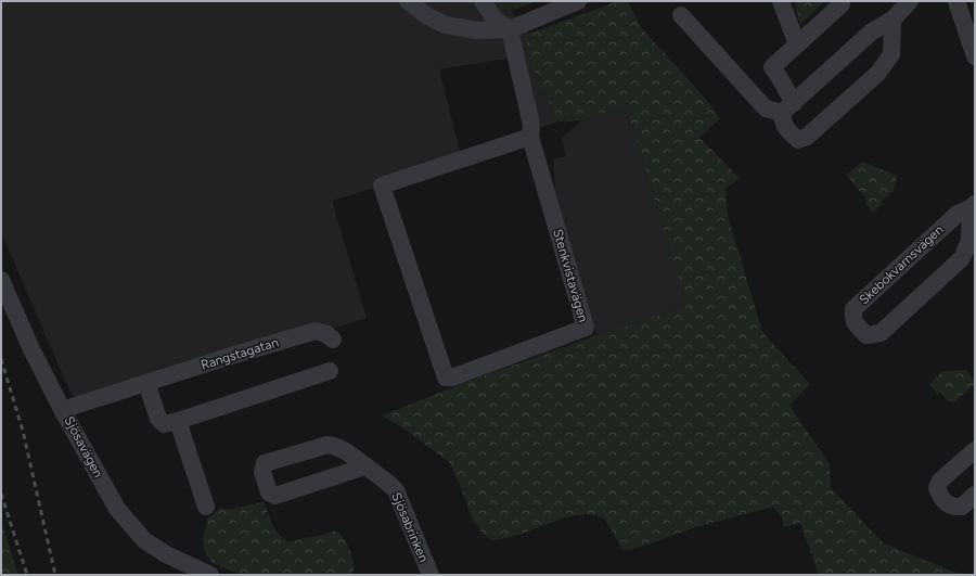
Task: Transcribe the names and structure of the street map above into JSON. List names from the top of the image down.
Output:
{
  "streets": {
    "street": [
      "Skebokvarnsvägen",
      "Stenkvistavägen",
      "Rangstagatan",
      "Sjösavägen",
      "Sjösabrinken"
    ]
  },
  "crossings": [
    ["Rangstagatan", "Sjösavägen"]
  ]
}
